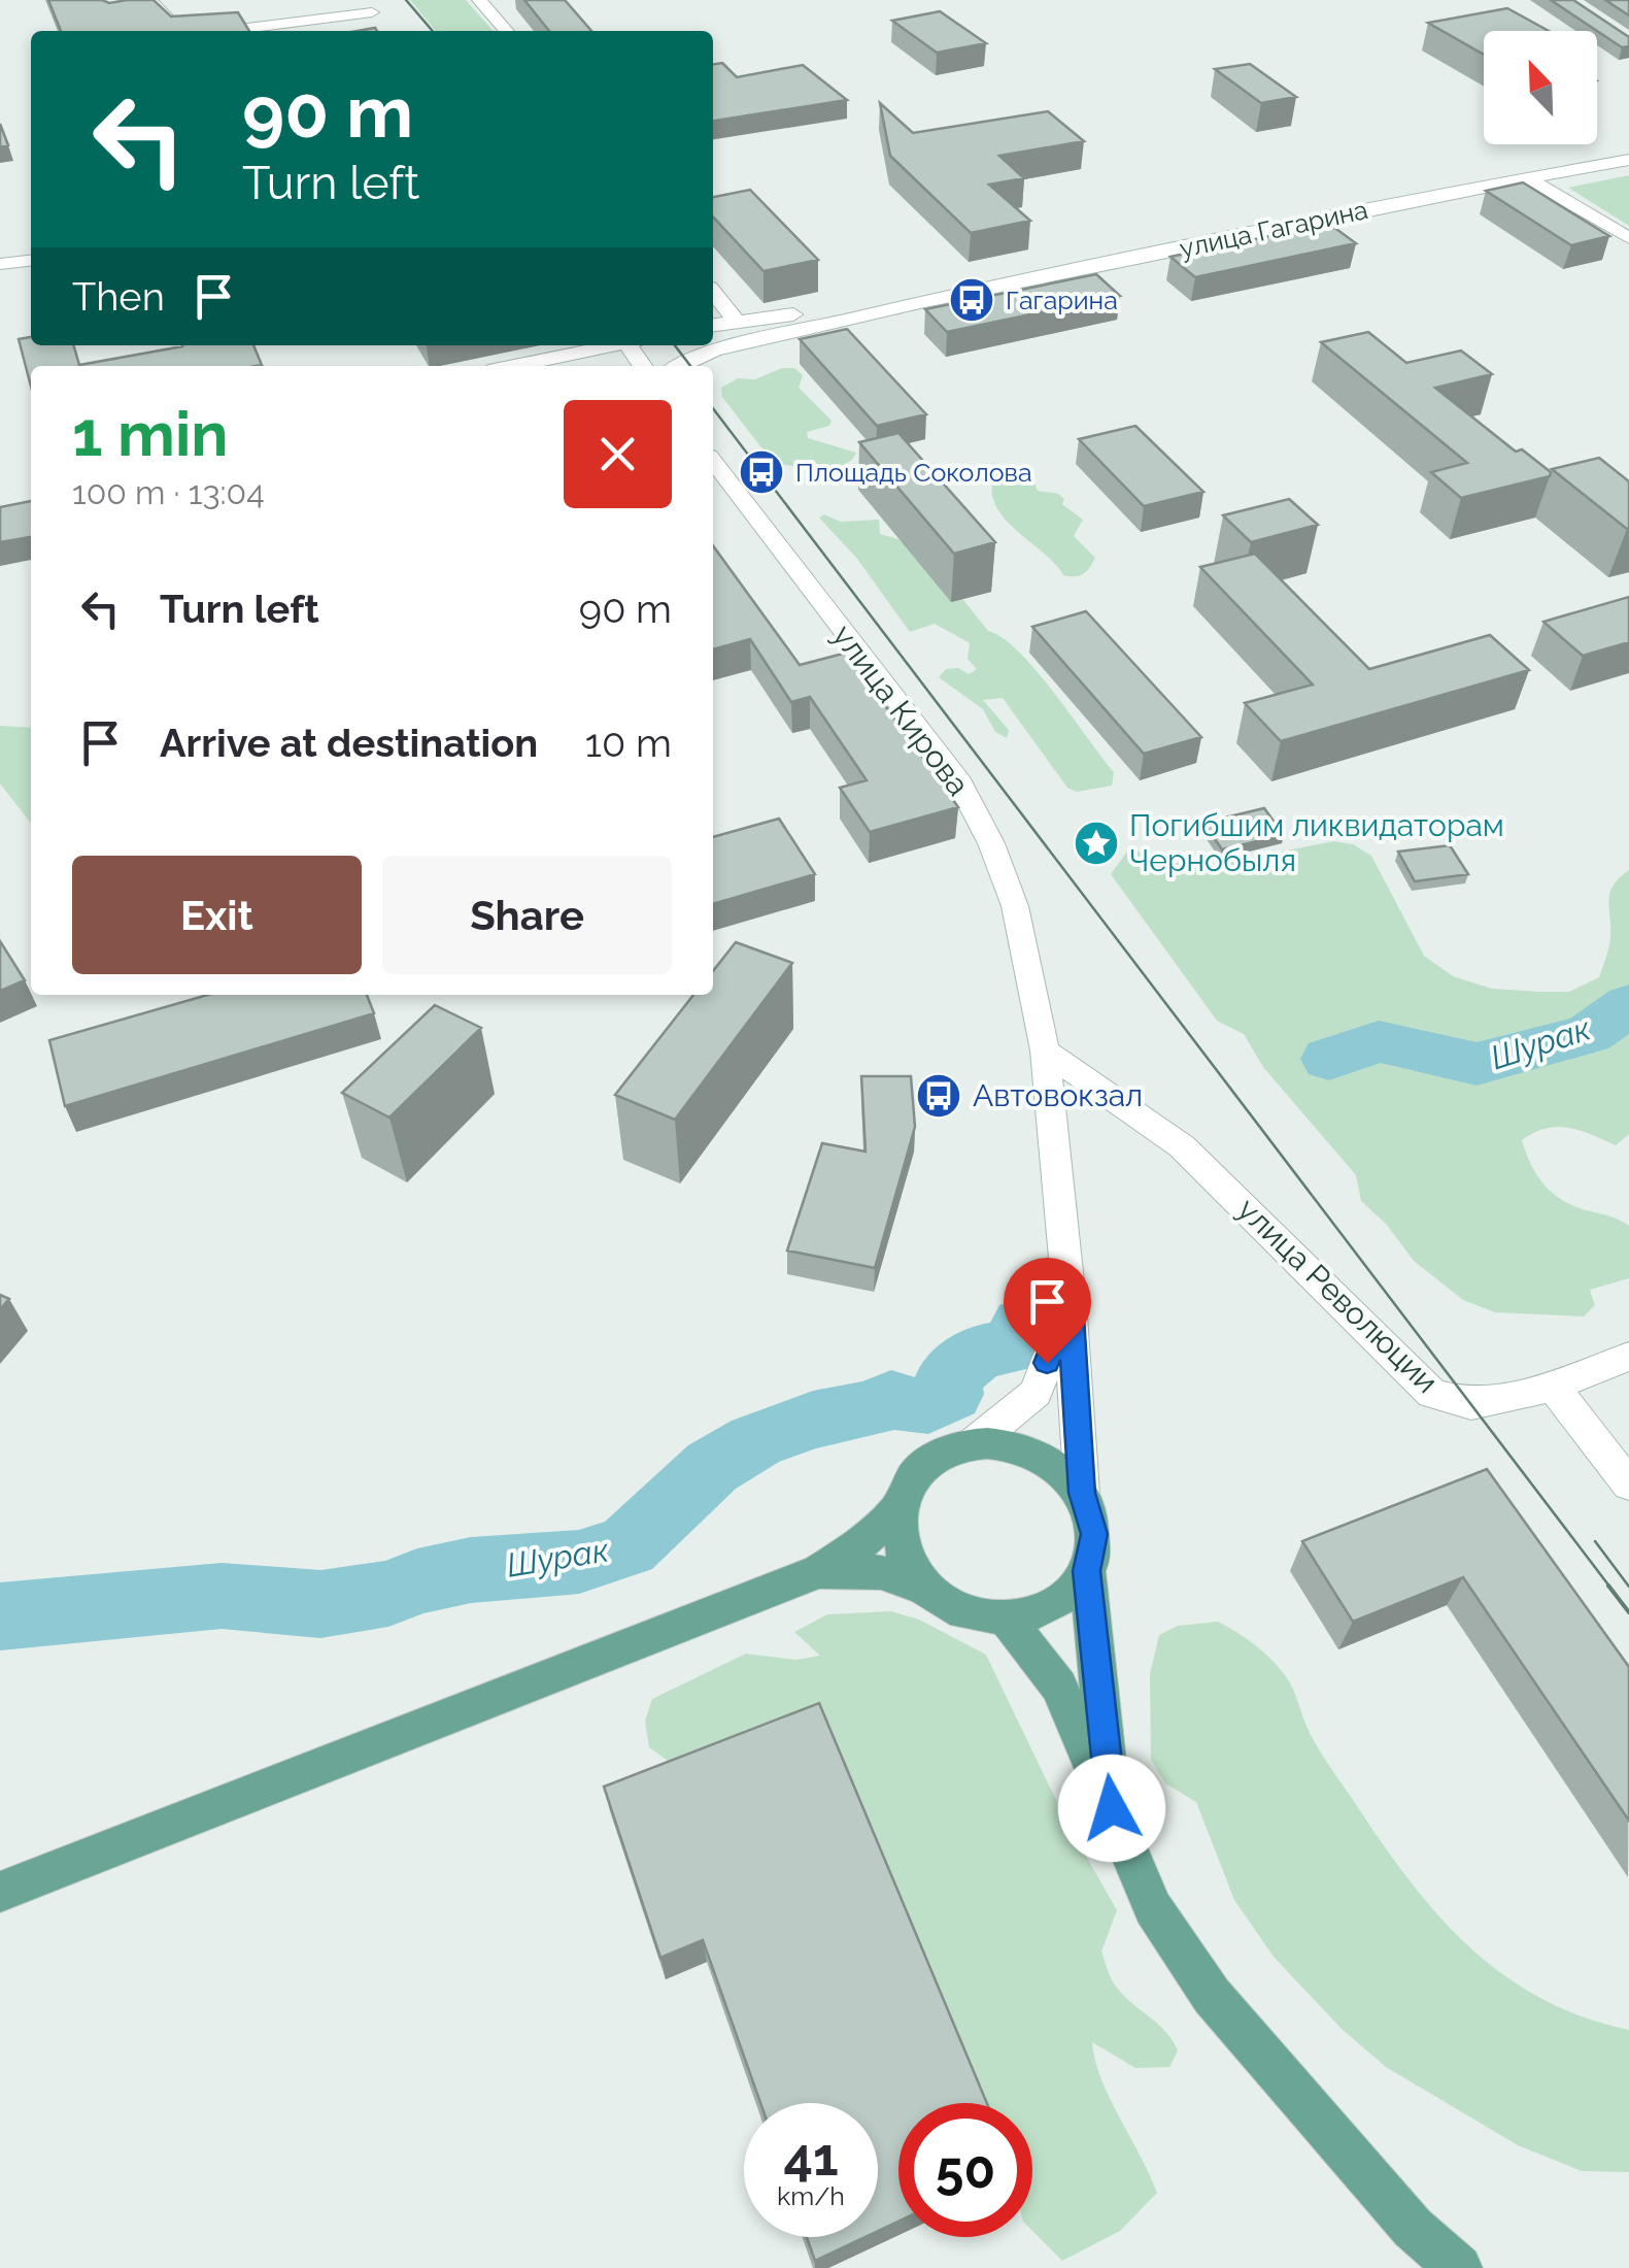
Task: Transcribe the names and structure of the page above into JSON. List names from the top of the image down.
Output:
{
  "streets": {
    "street": ["улица Гагарина", "улица Кирова", "улица Революции"]
  },
  "crossings": [
    ["улица Кирова", "улица Революции"]
  ],
  "water": ["Шурак"],
  "places": {
    "bus stop": ["Гагарина", "Площадь Соколова", "Автовокзал"],
    "place": ["Погибшим ликвидаторам Чернобыля"]
  },
  "north": "top left",
  "page": {
    "turn": ["90 m", "Turn left"],
    "then": "Then",
    "heading": ["1 min", "100 m · 13:04"],
    "list": [
      {
        "name": "Turn left",
        "value": "90 m"
      },
      {
        "name": "Arrive at destination",
        "value": "10 m"
      }
    ],
    "buttons": ["Exit", "Share"],
    "speed": "41 km/h",
    "limit": "50"
  }
}
